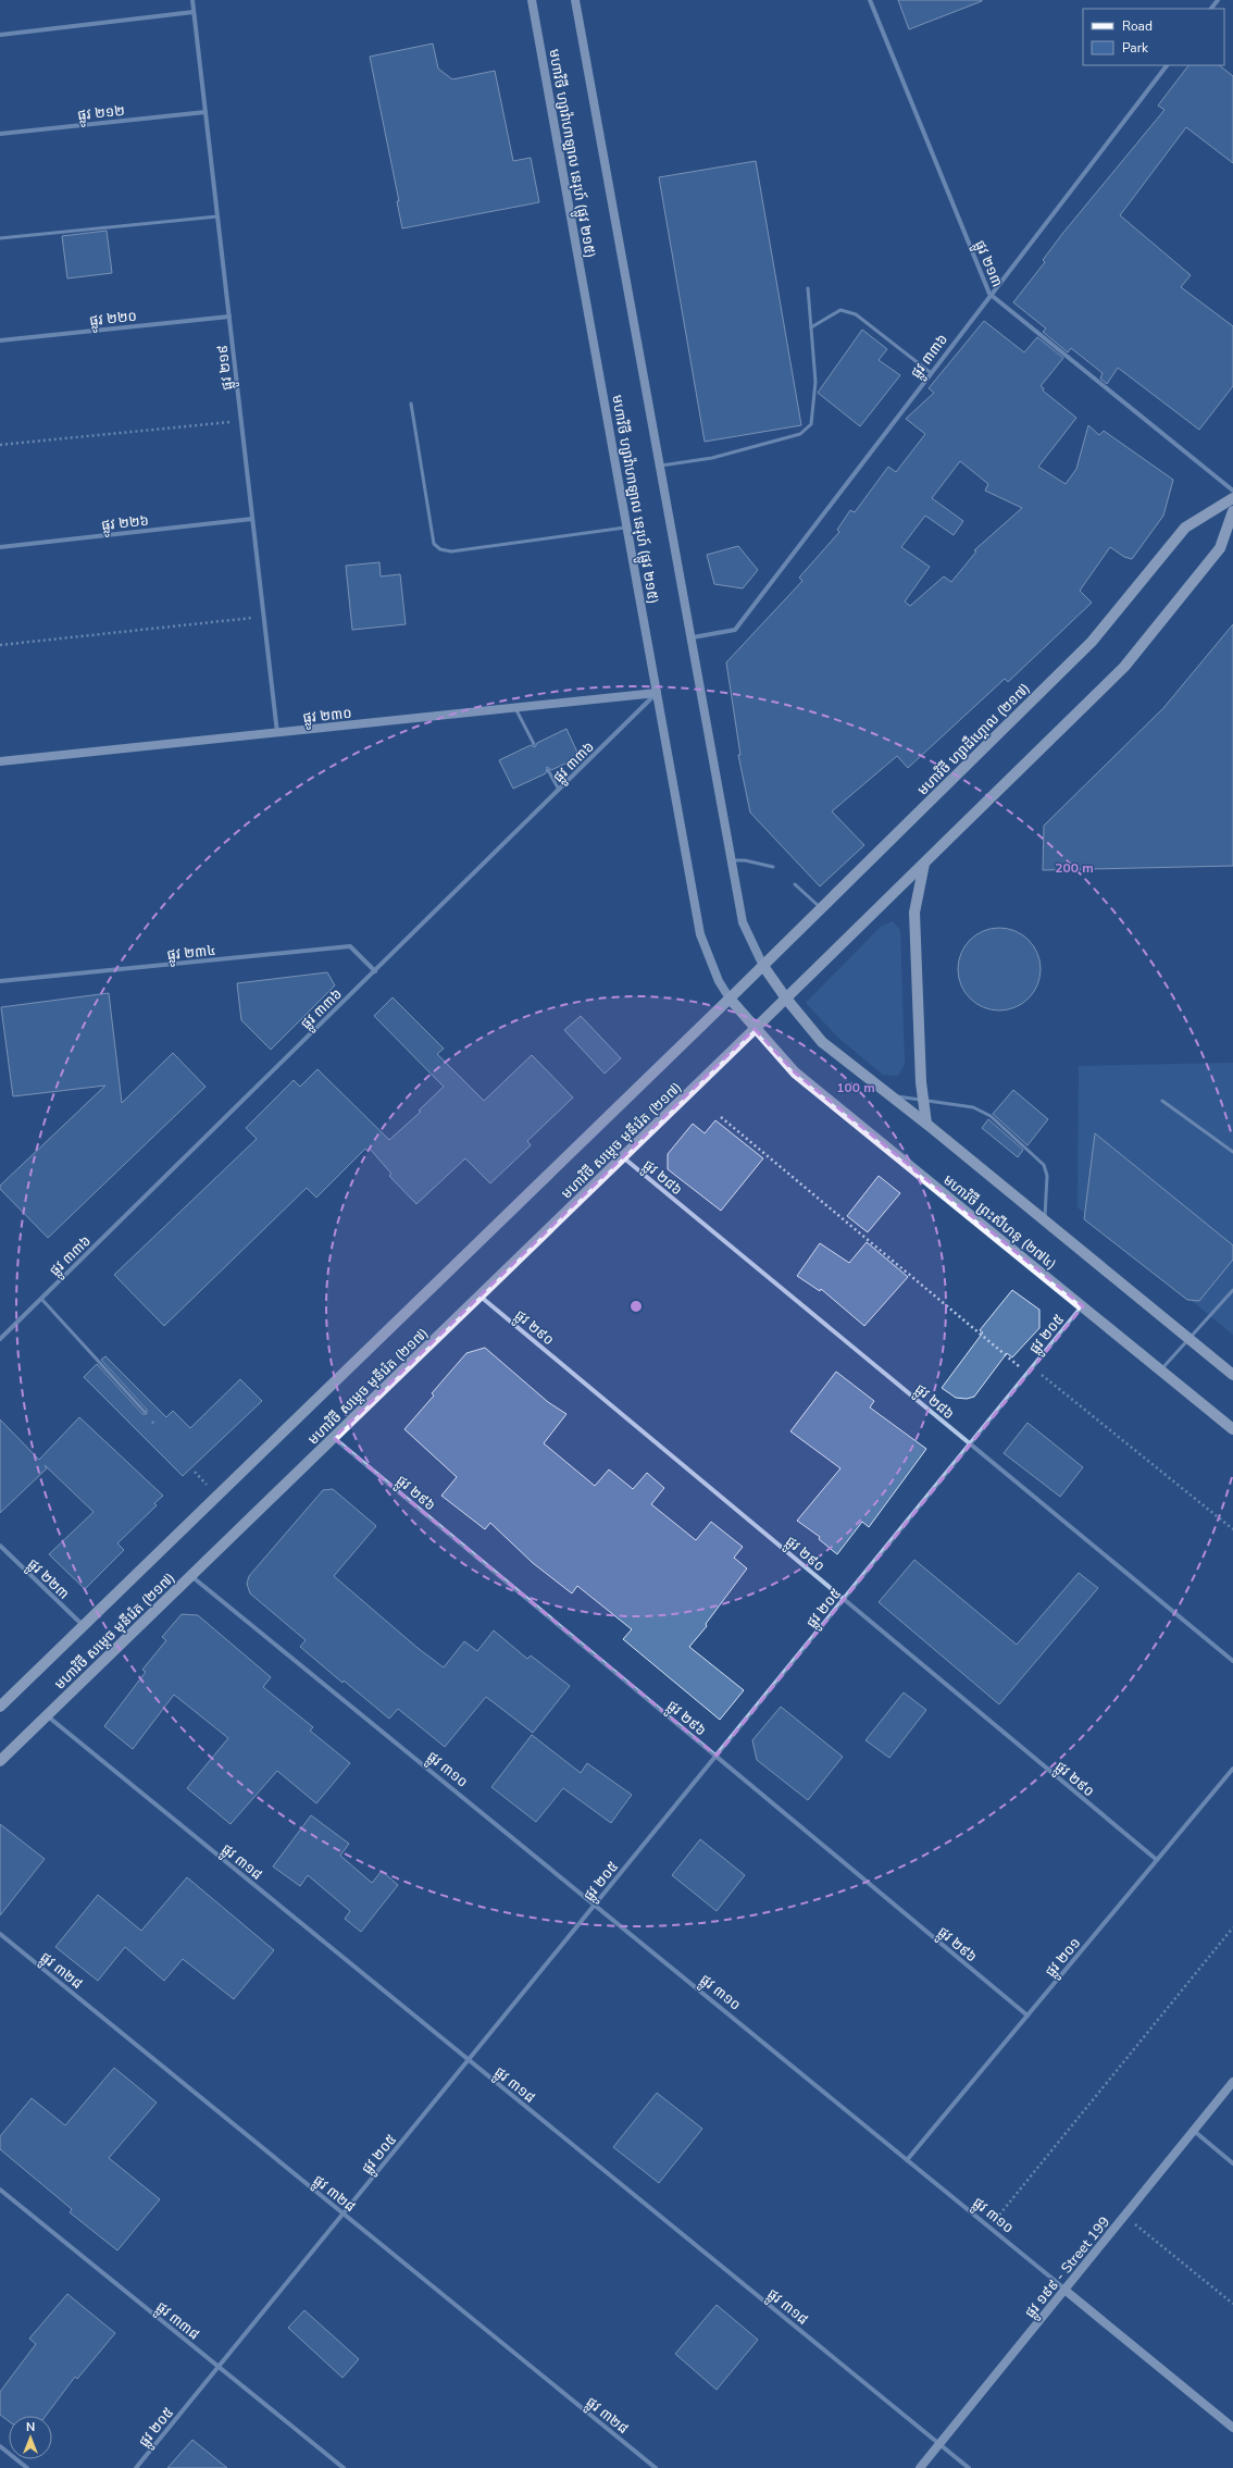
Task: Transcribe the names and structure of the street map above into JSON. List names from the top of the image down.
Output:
{
  "streets": {
    "main road": [
      "មហាវិថី ហ្សាវ៉ាហាឡាល នេរុហ៍ (ផ្លូវ ២១៥)",
      "ផ្លូវ ២៣០",
      "មហាវិថី ហ្សាដឹហ្គោល (២១៧)",
      "មហាវិថី សម្តេច មុនីរ៉េត (២១៧)",
      "មហាវិថី ព្រះសីហនុ (២៧៤)",
      "ផ្លូវ ៣១០",
      "ផ្លូវ ១៩៩ - Street 199"
    ],
    "street": [
      "ផ្លូវ ២១២",
      "ផ្លូវ ២១៣",
      "ផ្លូវ ២២០",
      "ផ្លូវ ៣៣៦",
      "ផ្លូវ ២១៩",
      "ផ្លូវ ២២៦",
      "ផ្លូវ ២៣៤",
      "ផ្លូវ ២៨៦",
      "ផ្លូវ ២៩០",
      "ផ្លូវ ២០៥",
      "ផ្លូវ ២៩៦",
      "ផ្លូវ ២២៣",
      "ផ្លូវ ៣១៨",
      "ផ្លូវ ២០១",
      "ផ្លូវ ៣២៨",
      "ផ្លូវ ៣៣៨"
    ]
  },
  "crossings": [
    ["ផ្លូវ ២១២", "ផ្លូវ ២១៩"],
    ["មហាវិថី ហ្សាវ៉ាហាឡាល នេរុហ៍ (ផ្លូវ ២១៥)", "ផ្លូវ ៣៣៦"],
    ["មហាវិថី ហ្សាវ៉ាហាឡាល នេរុហ៍ (ផ្លូវ ២១៥)", "ផ្លូវ ២៣០"],
    ["មហាវិថី ហ្សាវ៉ាហាឡាល នេរុហ៍ (ផ្លូវ ២១៥)", "មហាវិថី ហ្សាដឹហ្គោល (២១៧)"],
    ["មហាវិថី ហ្សាវ៉ាហាឡាល នេរុហ៍ (ផ្លូវ ២១៥)", "មហាវិថី សម្តេច មុនីរ៉េត (២១៧)"],
    ["មហាវិថី ហ្សាវ៉ាហាឡាល នេរុហ៍ (ផ្លូវ ២១៥)", "មហាវិថី ព្រះសីហនុ (២៧៤)"],
    ["ផ្លូវ ២១៣", "ផ្លូវ ៣៣៦"],
    ["ផ្លូវ ២២០", "ផ្លូវ ២១៩"],
    ["ផ្លូវ ៣៣៦", "ផ្លូវ ២៣០"],
    ["ផ្លូវ ៣៣៦", "ផ្លូវ ២៣៤"],
    ["ផ្លូវ ២១៩", "ផ្លូវ ២២៦"],
    ["ផ្លូវ ២១៩", "ផ្លូវ ២៣០"],
    ["មហាវិថី ហ្សាដឹហ្គោល (២១៧)", "មហាវិថី សម្តេច មុនីរ៉េត (២១៧)"],
    ["មហាវិថី ហ្សាដឹហ្គោល (២១៧)", "មហាវិថី ព្រះសីហនុ (២៧៤)"],
    ["មហាវិថី សម្តេច មុនីរ៉េត (២១៧)", "ផ្លូវ ២៨៦"],
    ["មហាវិថី សម្តេច មុនីរ៉េត (២១៧)", "មហាវិថី ព្រះសីហនុ (២៧៤)"],
    ["មហាវិថី សម្តេច មុនីរ៉េត (២១៧)", "ផ្លូវ ២៩០"],
    ["មហាវិថី សម្តេច មុនីរ៉េត (២១៧)", "ផ្លូវ ២៩៦"],
    ["មហាវិថី សម្តេច មុនីរ៉េត (២១៧)", "ផ្លូវ ២២៣"],
    ["មហាវិថី សម្តេច មុនីរ៉េត (២១៧)", "ផ្លូវ ៣១០"],
    ["មហាវិថី សម្តេច មុនីរ៉េត (២១៧)", "ផ្លូវ ៣១៨"],
    ["ផ្លូវ ២៨៦", "ផ្លូវ ២០៥"],
    ["មហាវិថី ព្រះសីហនុ (២៧៤)", "ផ្លូវ ២០៥"],
    ["ផ្លូវ ២៩០", "ផ្លូវ ២០៥"],
    ["ផ្លូវ ២៩០", "ផ្លូវ ២០១"],
    ["ផ្លូវ ២០៥", "ផ្លូវ ២៩៦"],
    ["ផ្លូវ ២០៥", "ផ្លូវ ៣១០"],
    ["ផ្លូវ ២០៥", "ផ្លូវ ៣១៨"],
    ["ផ្លូវ ២០៥", "ផ្លូវ ៣២៨"],
    ["ផ្លូវ ២០៥", "ផ្លូវ ៣៣៨"],
    ["ផ្លូវ ២៩៦", "ផ្លូវ ២០១"],
    ["ផ្លូវ ៣១០", "ផ្លូវ ២០១"],
    ["ផ្លូវ ៣១០", "ផ្លូវ ១៩៩ - Street 199"],
    ["ផ្លូវ ៣១៨", "ផ្លូវ ១៩៩ - Street 199"]
  ],
  "legend": ["Road", "Park"],
  "north": "top",
  "rings": ["200 m", "100 m"]
}
